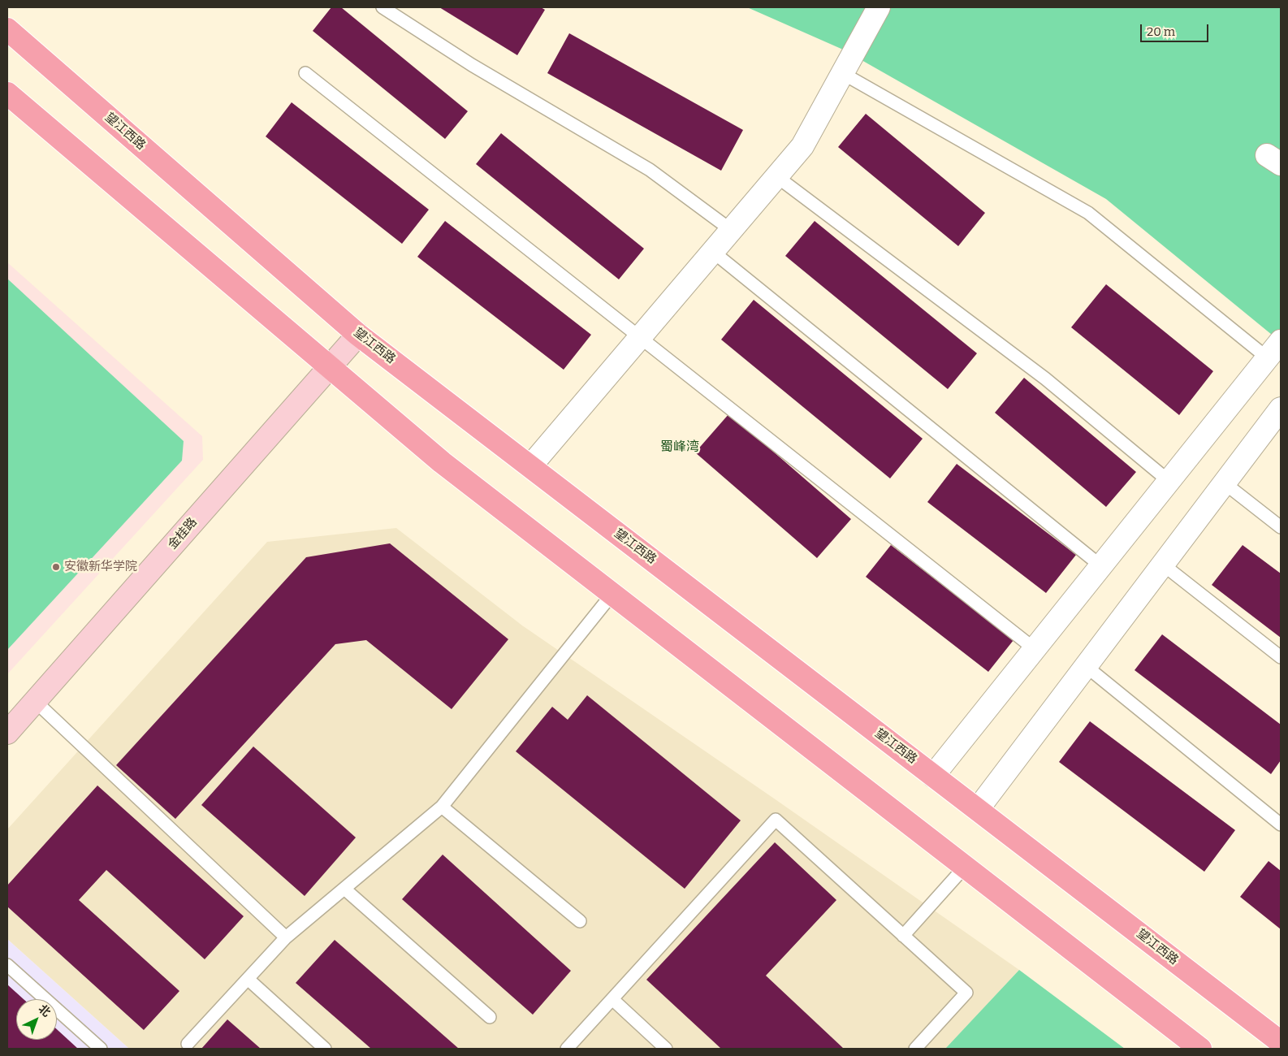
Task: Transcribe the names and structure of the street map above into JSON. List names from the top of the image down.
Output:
{
  "streets": {
    "main road": ["望江西路"],
    "street": ["金桂路"]
  },
  "crossings": [
    ["望江西路", "金桂路"]
  ],
  "districts": ["蜀峰湾"],
  "places": ["安徽新华学院"],
  "scale_bar": "20 m",
  "north": "top right"
}
